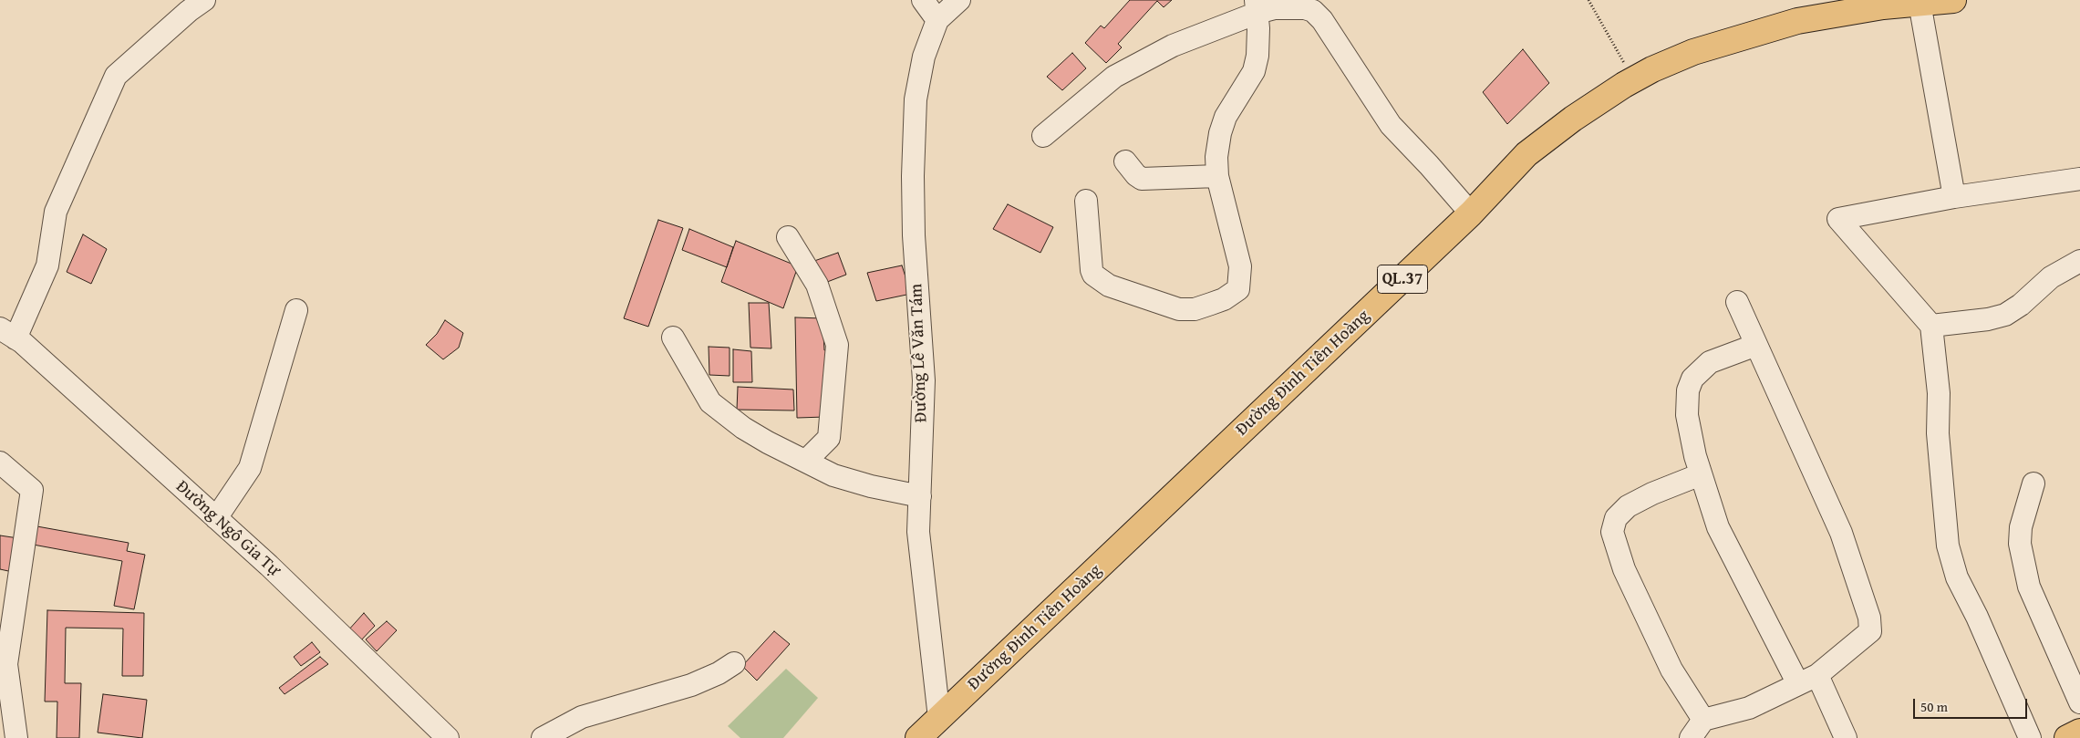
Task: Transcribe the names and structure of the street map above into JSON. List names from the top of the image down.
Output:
{
  "streets": {
    "main road": ["QL.37", "Đường Đinh Tiên Hoàng"],
    "street": ["Đường Lê Văn Tám", "Đường Ngô Gia Tự"]
  },
  "crossings": [
    ["Đường Lê Văn Tám", "Đường Đinh Tiên Hoàng"]
  ],
  "scale_bar": "50 m"
}
